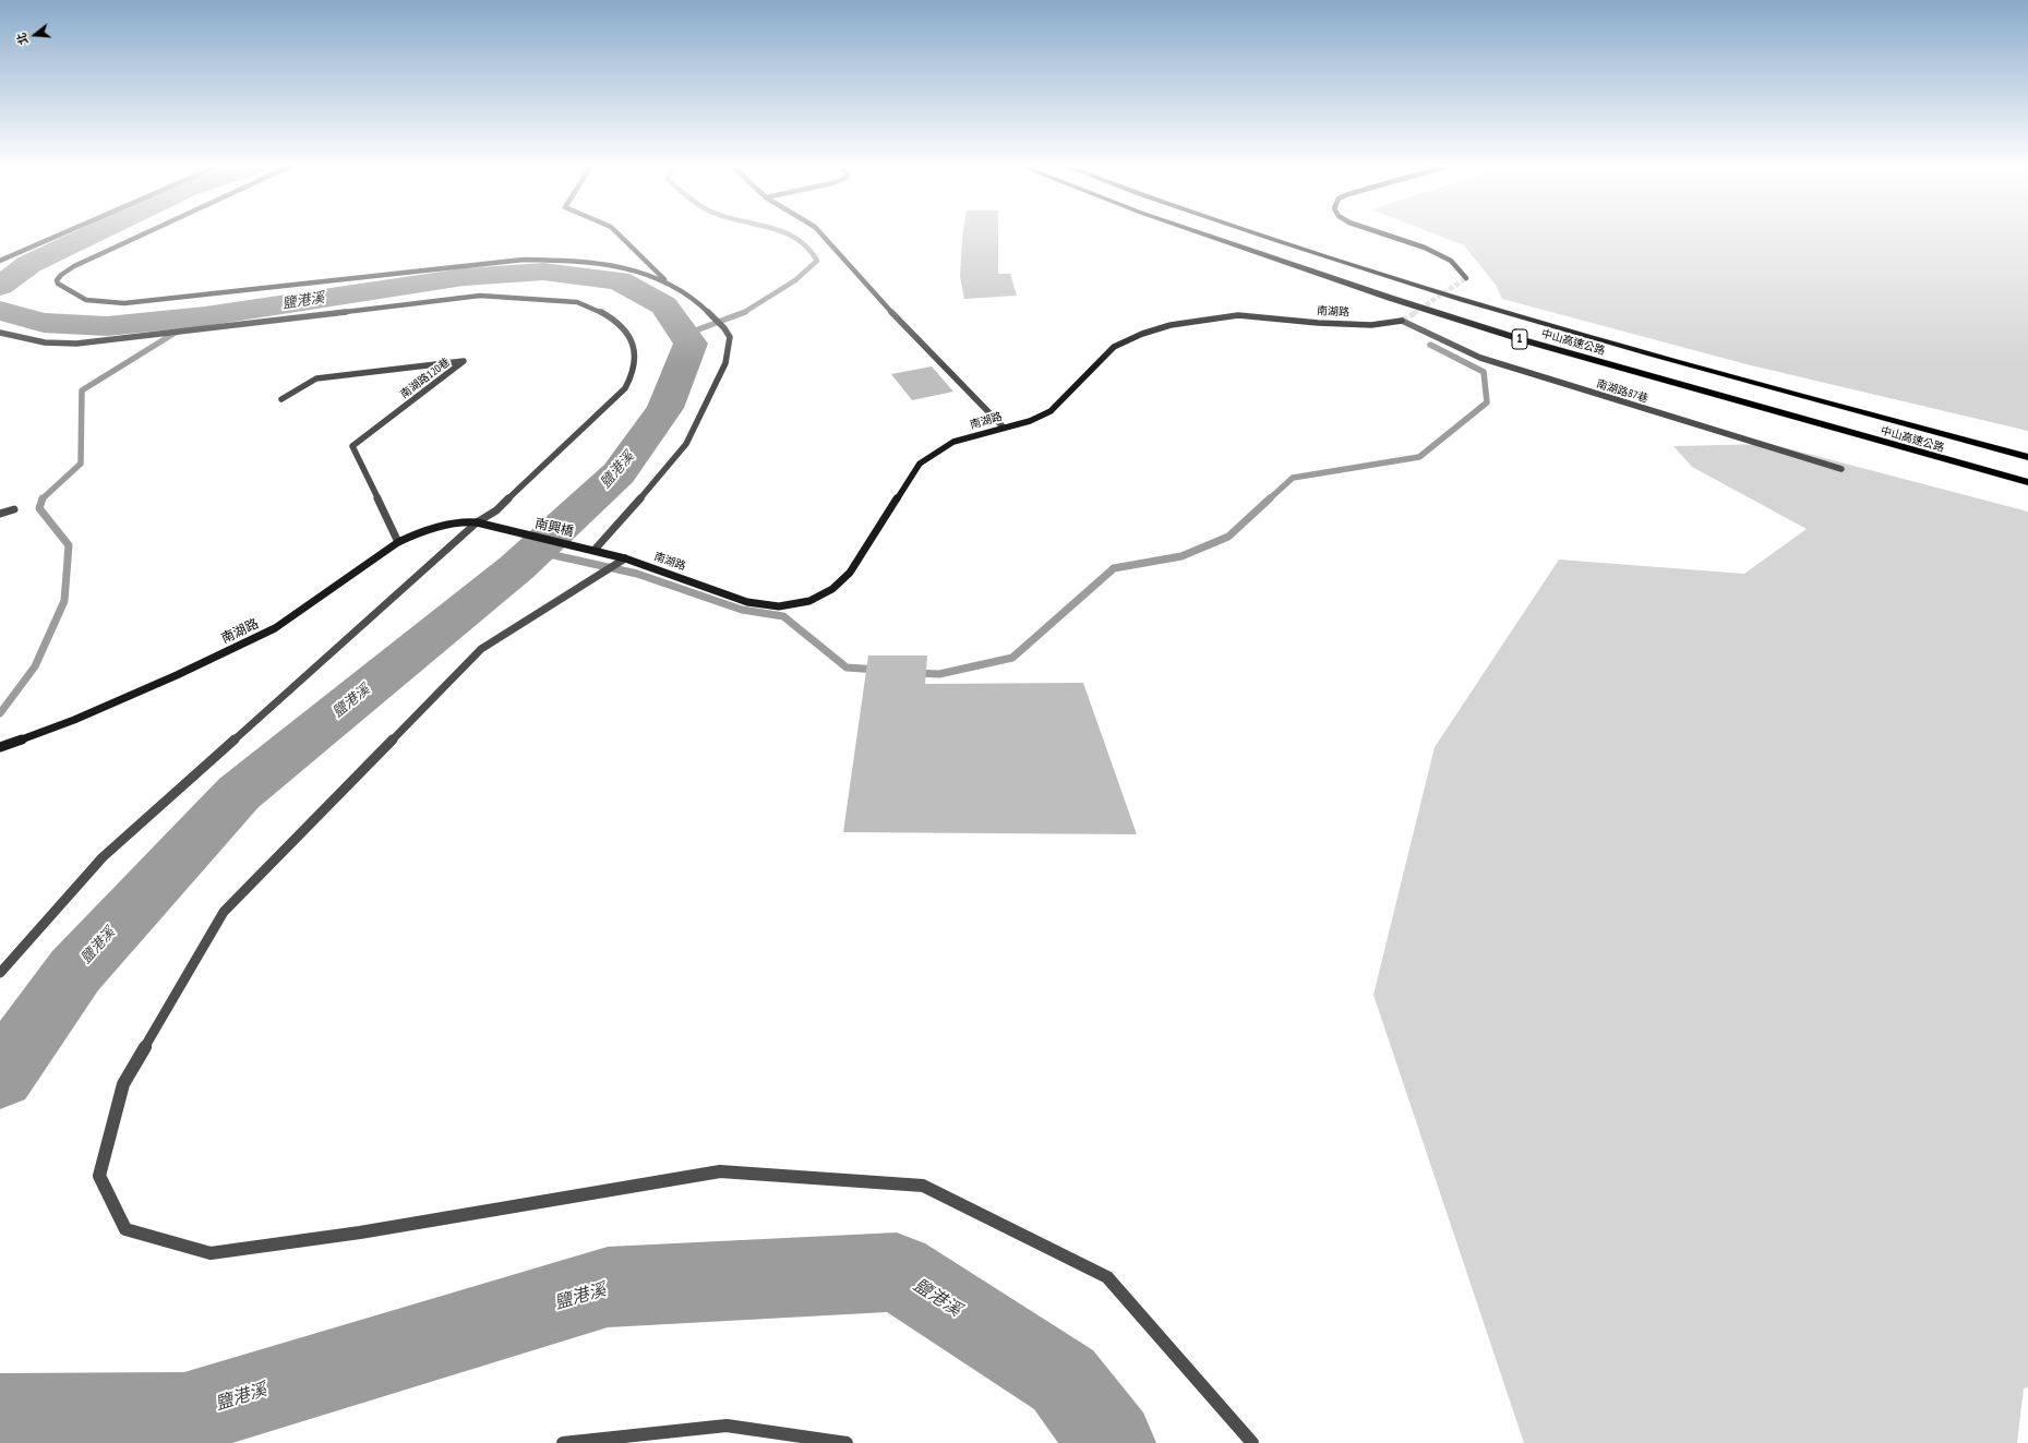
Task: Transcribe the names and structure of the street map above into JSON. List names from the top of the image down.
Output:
{
  "streets": {
    "highway": ["1", "中山高速公路"],
    "street": [
      "南湖路",
      "南湖路120巷",
      "南湖路87巷",
      "南興橋"
    ]
  },
  "crossings": [
    ["南湖路", "南湖路120巷"],
    ["南湖路", "南湖路87巷"],
    ["南湖路", "南興橋"]
  ],
  "water": ["鹽港溪"],
  "north": "left"
}
